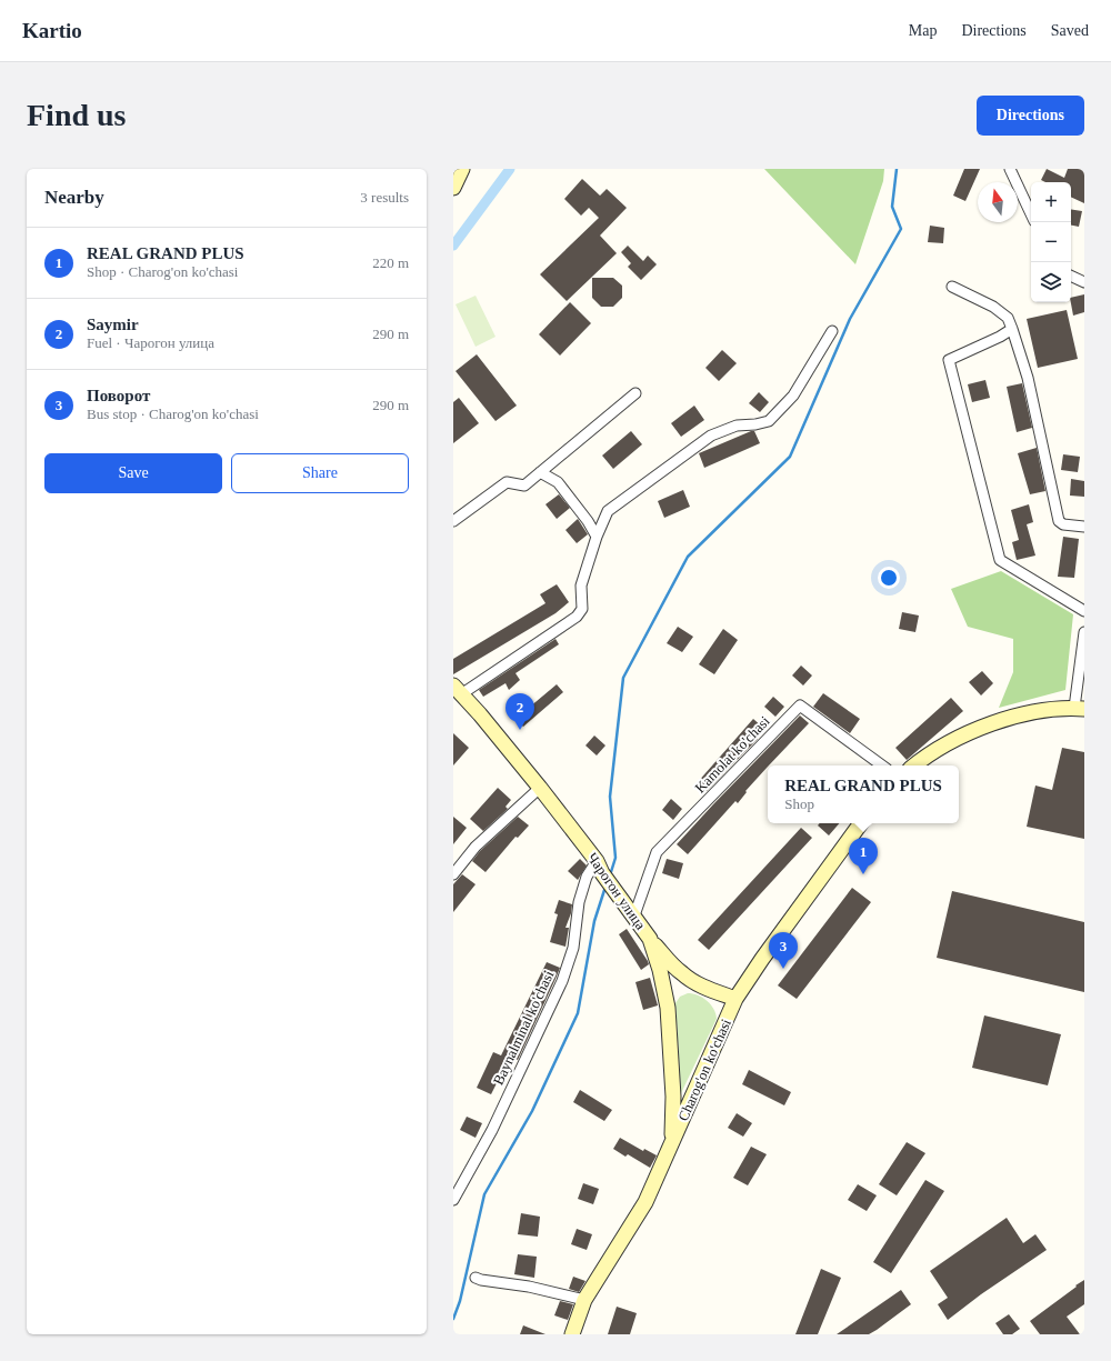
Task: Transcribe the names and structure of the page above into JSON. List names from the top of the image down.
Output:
{
  "streets": {
    "main road": ["Чарогон улица", "Charog'on ko'chasi"],
    "street": ["Kamolat ko'chasi", "Baynalminal ko'chasi"]
  },
  "crossings": [
    ["Kamolat ko'chasi", "Чарогон улица"],
    ["Чарогон улица", "Baynalminal ko'chasi"],
    ["Чарогон улица", "Charog'on ko'chasi"]
  ],
  "north": "top",
  "page": {
    "header": "Kartio",
    "nav": ["Map", "Directions", "Saved"],
    "buttons": [
      "Directions",
      ["Save", "Share"]
    ],
    "title": "Find us",
    "heading": ["Nearby", "3 results"],
    "map_buttons": ["+", "−"],
    "list": [
      {
        "mark": "1",
        "name": "REAL GRAND PLUS",
        "note": "Shop · Charog'on ko'chasi",
        "value": "220 m"
      },
      {
        "mark": "2",
        "name": "Saymir",
        "note": "Fuel · Чарогон улица",
        "value": "290 m"
      },
      {
        "mark": "3",
        "name": "Поворот",
        "note": "Bus stop · Charog'on ko'chasi",
        "value": "290 m"
      }
    ],
    "pins": ["2", "1", "3"],
    "popup": ["REAL GRAND PLUS", "Shop"]
  }
}
